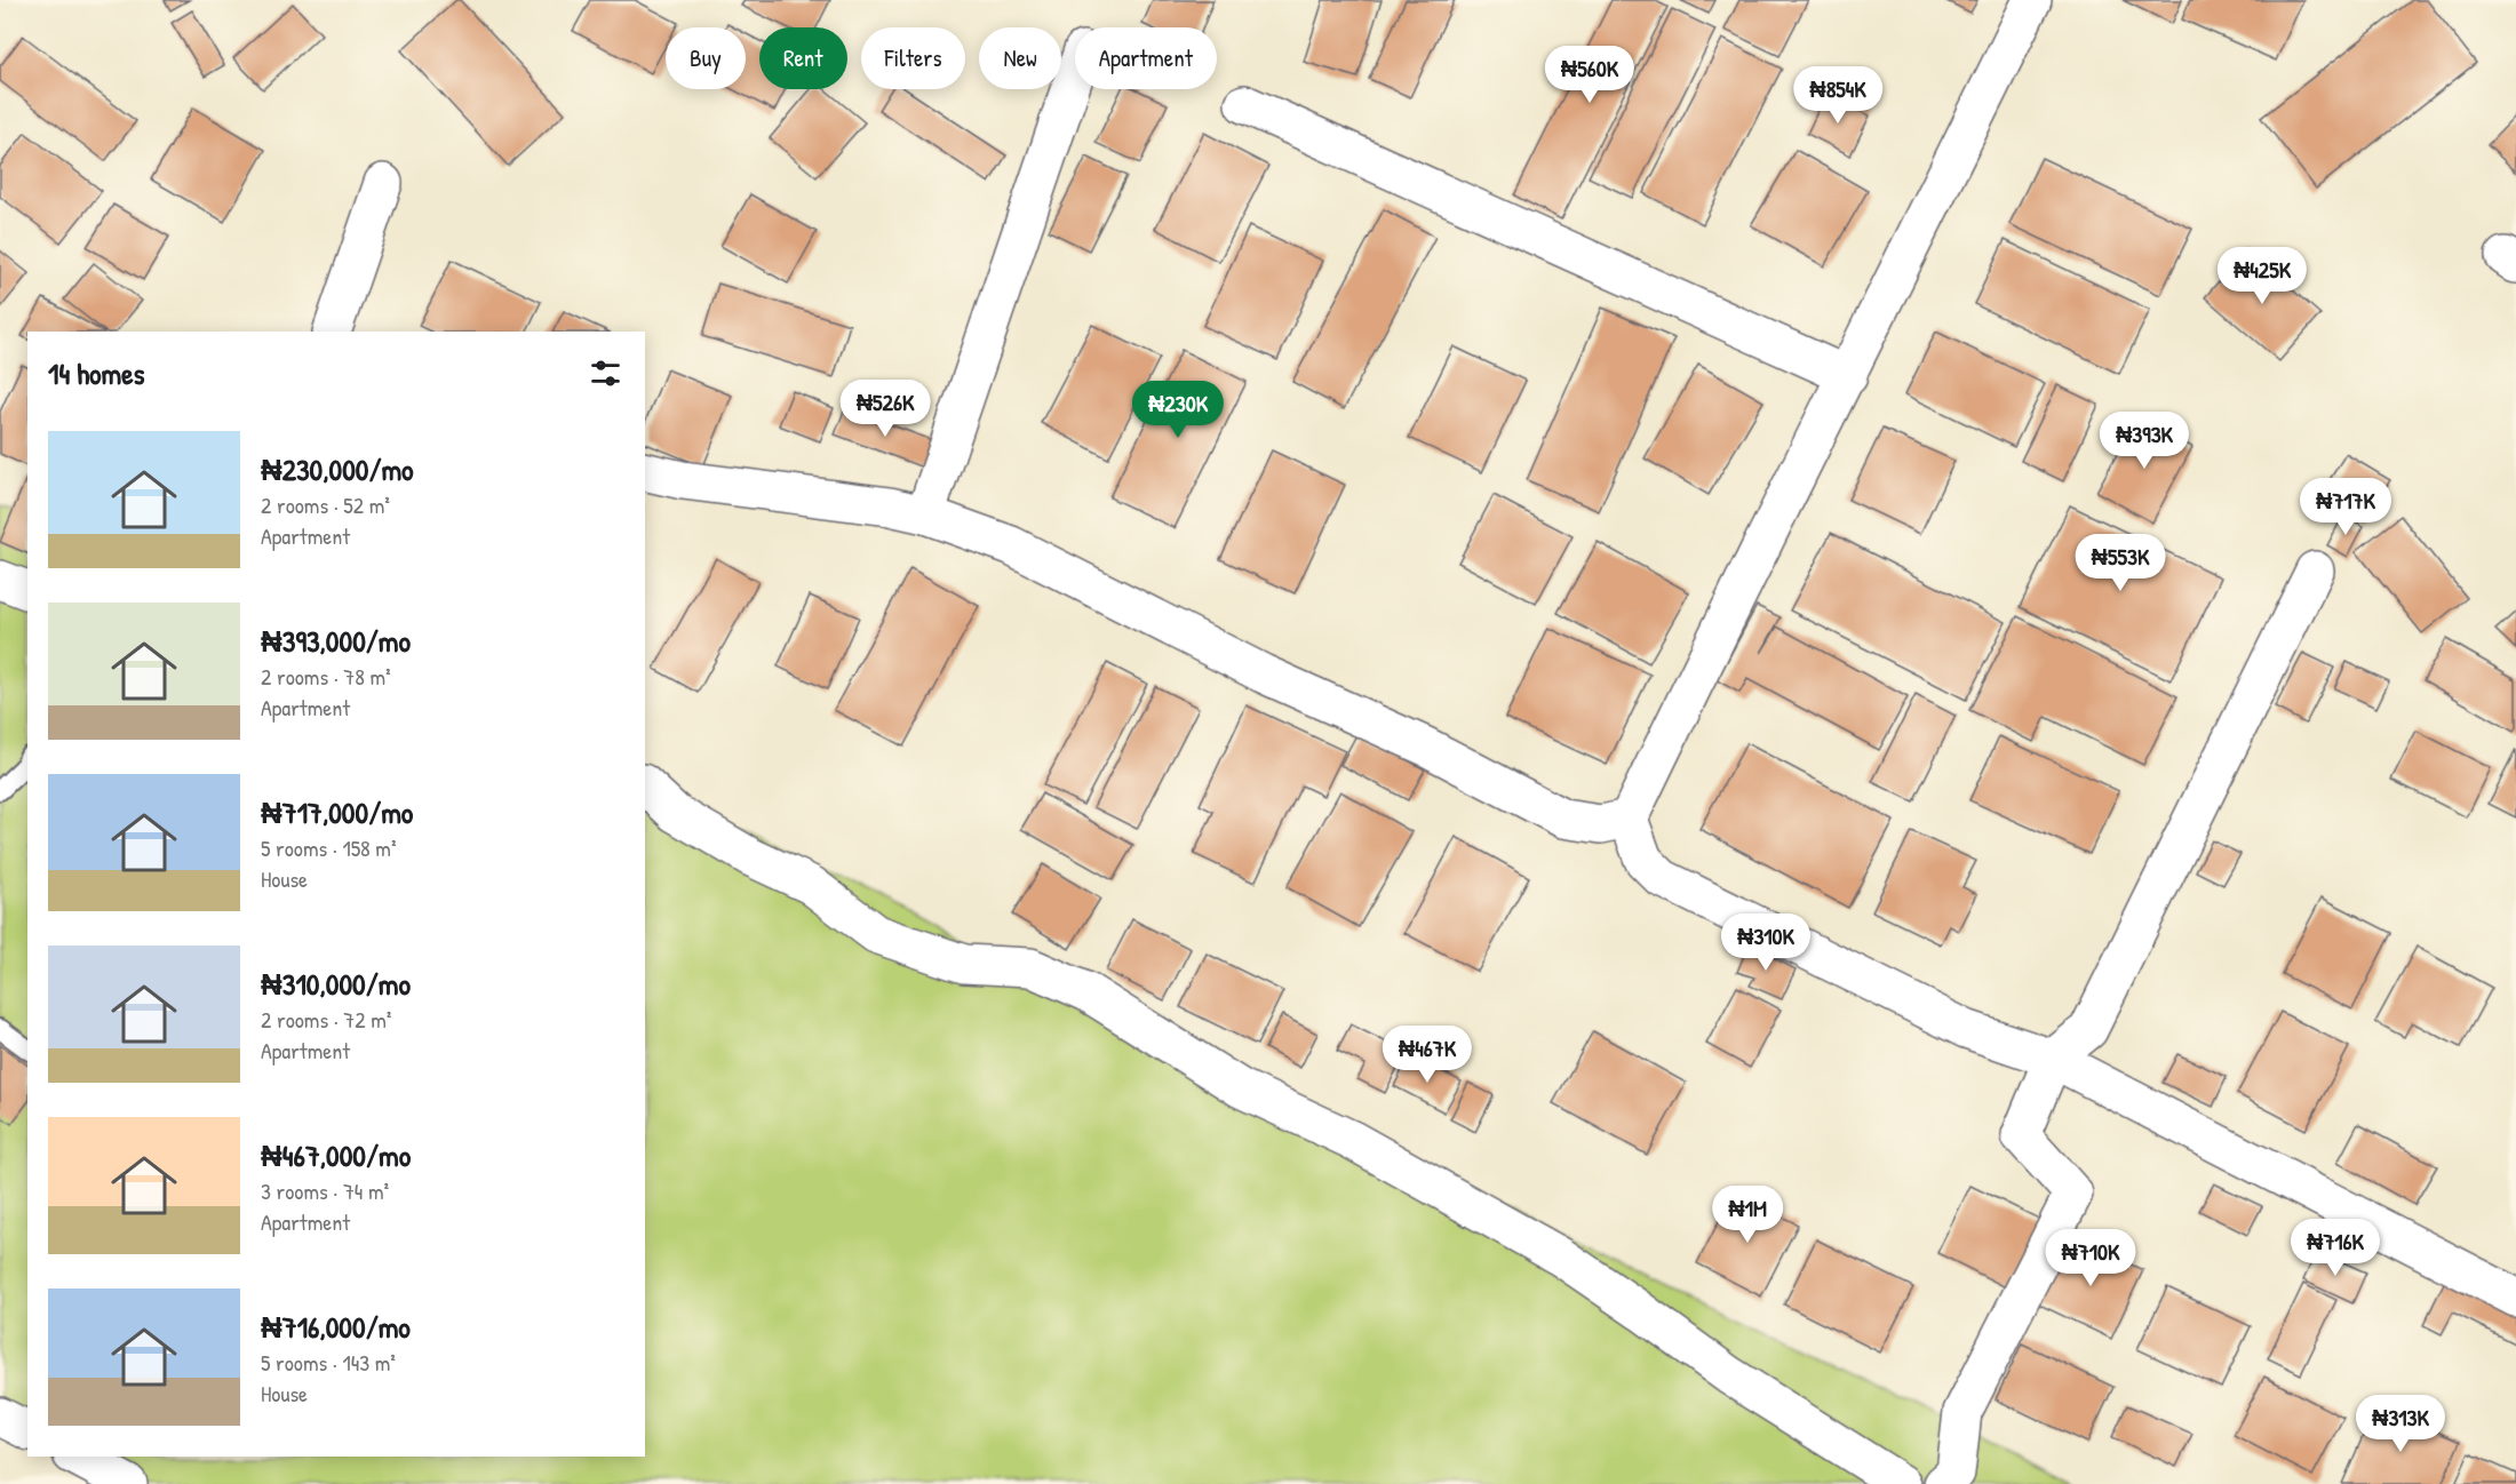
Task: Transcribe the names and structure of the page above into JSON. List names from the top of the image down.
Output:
{
  "page": {
    "chip": [
      "Buy",
      "Rent",
      "Filters",
      "New",
      "Apartment"
    ],
    "price": [
      "₦560K",
      "₦854K",
      "₦425K",
      "₦526K",
      "₦230K",
      "₦393K",
      "₦717K",
      "₦553K",
      "₦310K",
      "₦467K",
      "₦1M",
      "₦716K",
      "₦710K",
      "₦313K"
    ],
    "heading": "14 homes",
    "list": [
      {
        "name": "₦230,000/mo",
        "note": "2 rooms · 52 m² · Apartment"
      },
      {
        "name": "₦393,000/mo",
        "note": "2 rooms · 78 m² · Apartment"
      },
      {
        "name": "₦717,000/mo",
        "note": "5 rooms · 158 m² · House"
      },
      {
        "name": "₦310,000/mo",
        "note": "2 rooms · 72 m² · Apartment"
      },
      {
        "name": "₦467,000/mo",
        "note": "3 rooms · 74 m² · Apartment"
      },
      {
        "name": "₦716,000/mo",
        "note": "5 rooms · 143 m² · House"
      }
    ]
  }
}
